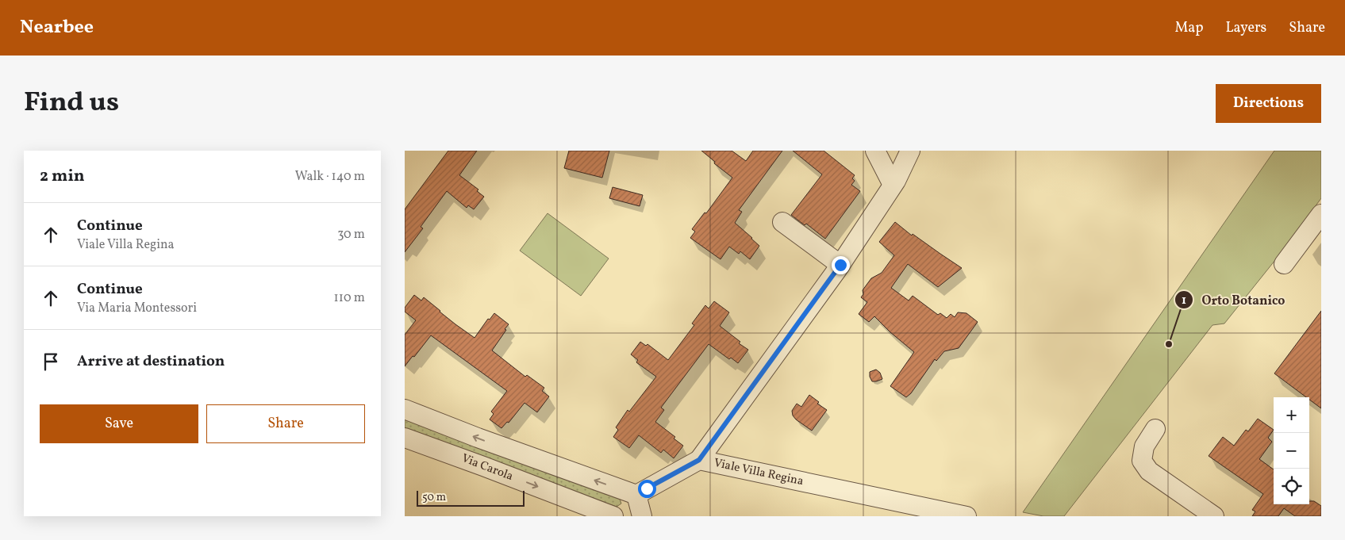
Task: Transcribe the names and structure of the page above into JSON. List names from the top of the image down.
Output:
{
  "streets": {
    "street": ["Via Carola", "Viale Villa Regina"]
  },
  "places": ["Orto Botanico"],
  "scale_bar": "50 m",
  "page": {
    "header": "Nearbee",
    "nav": ["Map", "Layers", "Share"],
    "title": "Find us",
    "buttons": [
      "Directions",
      ["Save", "Share"]
    ],
    "heading": ["2 min", "Walk · 140 m"],
    "list": [
      ["Continue", "Viale Villa Regina", "30 m"],
      ["Continue", "Via Maria Montessori", "110 m"],
      "Arrive at destination"
    ],
    "map_buttons": ["+", "−"],
    "scale": "50 m"
  }
}
